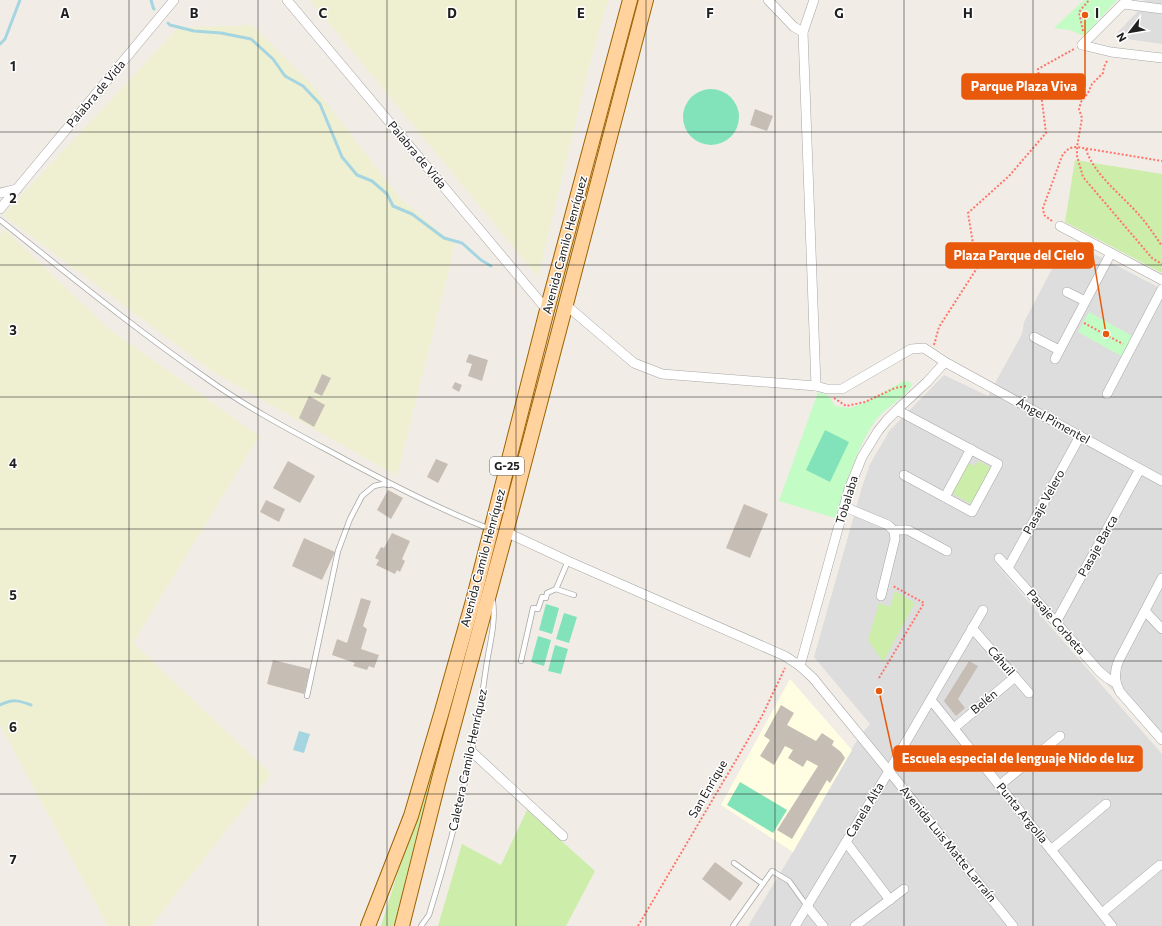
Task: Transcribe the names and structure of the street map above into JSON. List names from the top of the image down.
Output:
{
  "streets": {
    "main road": ["Avenida Camilo Henríquez", "G-25"],
    "street": [
      "Palabra de Vida",
      "Ángel Pimentel",
      "Tobalaba",
      "Pasaje Velero",
      "Pasaje Barca",
      "Pasaje Corbeta",
      "Cáhuil",
      "Belén",
      "Canela Alta",
      "Punta Argolla",
      "Avenida Luis Matte Larraín"
    ],
    "lane": ["Caletera Camilo Henríquez"],
    "path": ["San Enrique"]
  },
  "crossings": [
    ["Palabra de Vida", "Avenida Camilo Henríquez"],
    ["Avenida Camilo Henríquez", "Caletera Camilo Henríquez"],
    ["Avenida Camilo Henríquez", "Avenida Luis Matte Larraín"],
    ["Ángel Pimentel", "Tobalaba"],
    ["Ángel Pimentel", "Pasaje Velero"],
    ["Ángel Pimentel", "Pasaje Barca"],
    ["Tobalaba", "Avenida Luis Matte Larraín"],
    ["Pasaje Velero", "Pasaje Corbeta"],
    ["Pasaje Barca", "Pasaje Corbeta"],
    ["Cáhuil", "Belén"],
    ["Cáhuil", "Canela Alta"],
    ["Belén", "Punta Argolla"],
    ["San Enrique", "Avenida Luis Matte Larraín"],
    ["Canela Alta", "Punta Argolla"],
    ["Canela Alta", "Avenida Luis Matte Larraín"]
  ],
  "places": ["Parque Plaza Viva", "Plaza Parque del Cielo", "Escuela especial de lenguaje Nido de luz"],
  "north": "bottom left",
  "grid": {
    "columns": [
      "A",
      "B",
      "C",
      "D",
      "E",
      "F",
      "G",
      "H",
      "I"
    ],
    "rows": [
      "1",
      "2",
      "3",
      "4",
      "5",
      "6",
      "7"
    ]
  }
}
